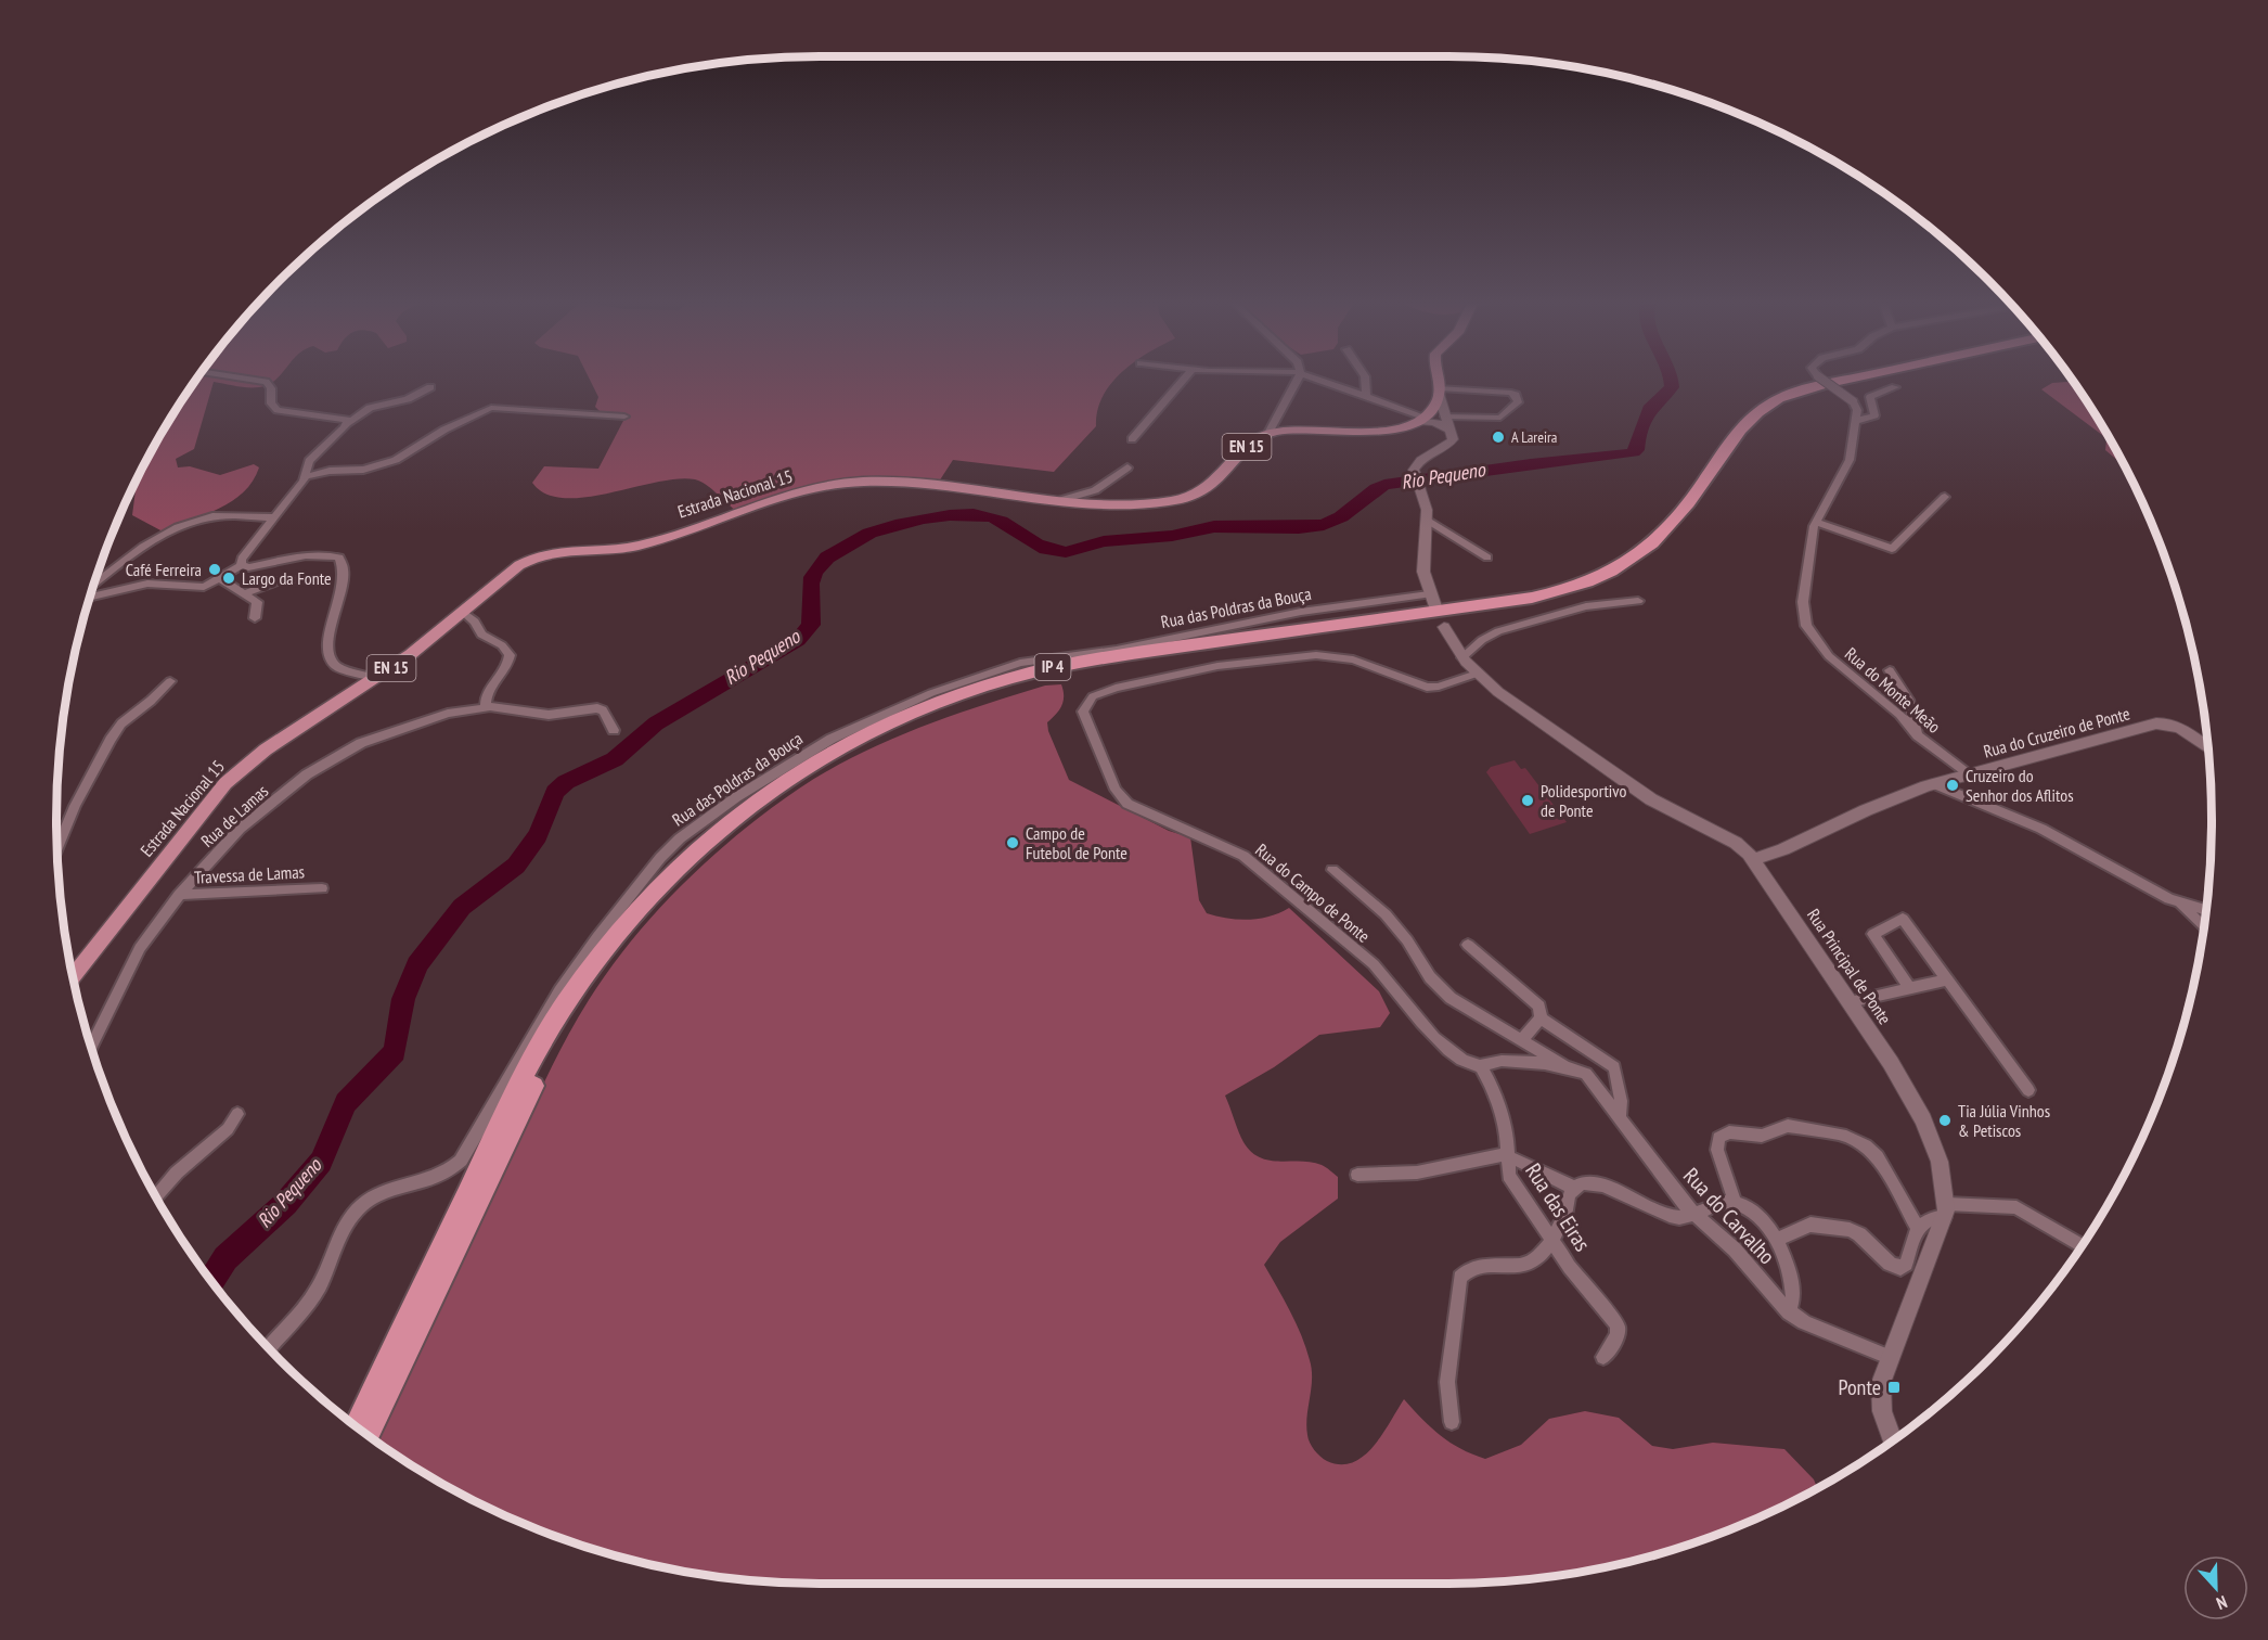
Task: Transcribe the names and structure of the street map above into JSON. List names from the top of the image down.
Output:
{
  "streets": {
    "highway": ["IP 4"],
    "main road": ["EN 15", "Estrada Nacional 15"],
    "street": [
      "Rua das Poldras da Bouça",
      "Rua do Monte Meão",
      "Rua do Cruzeiro de Ponte",
      "Rua de Lamas",
      "Travessa de Lamas",
      "Rua do Campo de Ponte",
      "Rua Principal de Ponte",
      "Rua das Eiras",
      "Rua do Carvalho"
    ]
  },
  "crossings": [
    ["EN 15", "Estrada Nacional 15"],
    ["Rua do Monte Meão", "Rua do Cruzeiro de Ponte"],
    ["Rua do Cruzeiro de Ponte", "Rua Principal de Ponte"],
    ["Rua de Lamas", "Travessa de Lamas"],
    ["Rua do Campo de Ponte", "Rua Principal de Ponte"],
    ["Rua do Campo de Ponte", "Rua das Eiras"]
  ],
  "water": ["Rio Pequeno"],
  "places": {
    "other": [
      "A Lareira",
      "Café Ferreira",
      "Largo da Fonte",
      "Cruzeiro do Senhor dos Aflitos",
      "Polidesportivo de Ponte",
      "Campo de Futebol de Ponte",
      "Tia Júlia Vinhos & Petiscos"
    ],
    "transit": ["Ponte"]
  },
  "north": "bottom"
}
